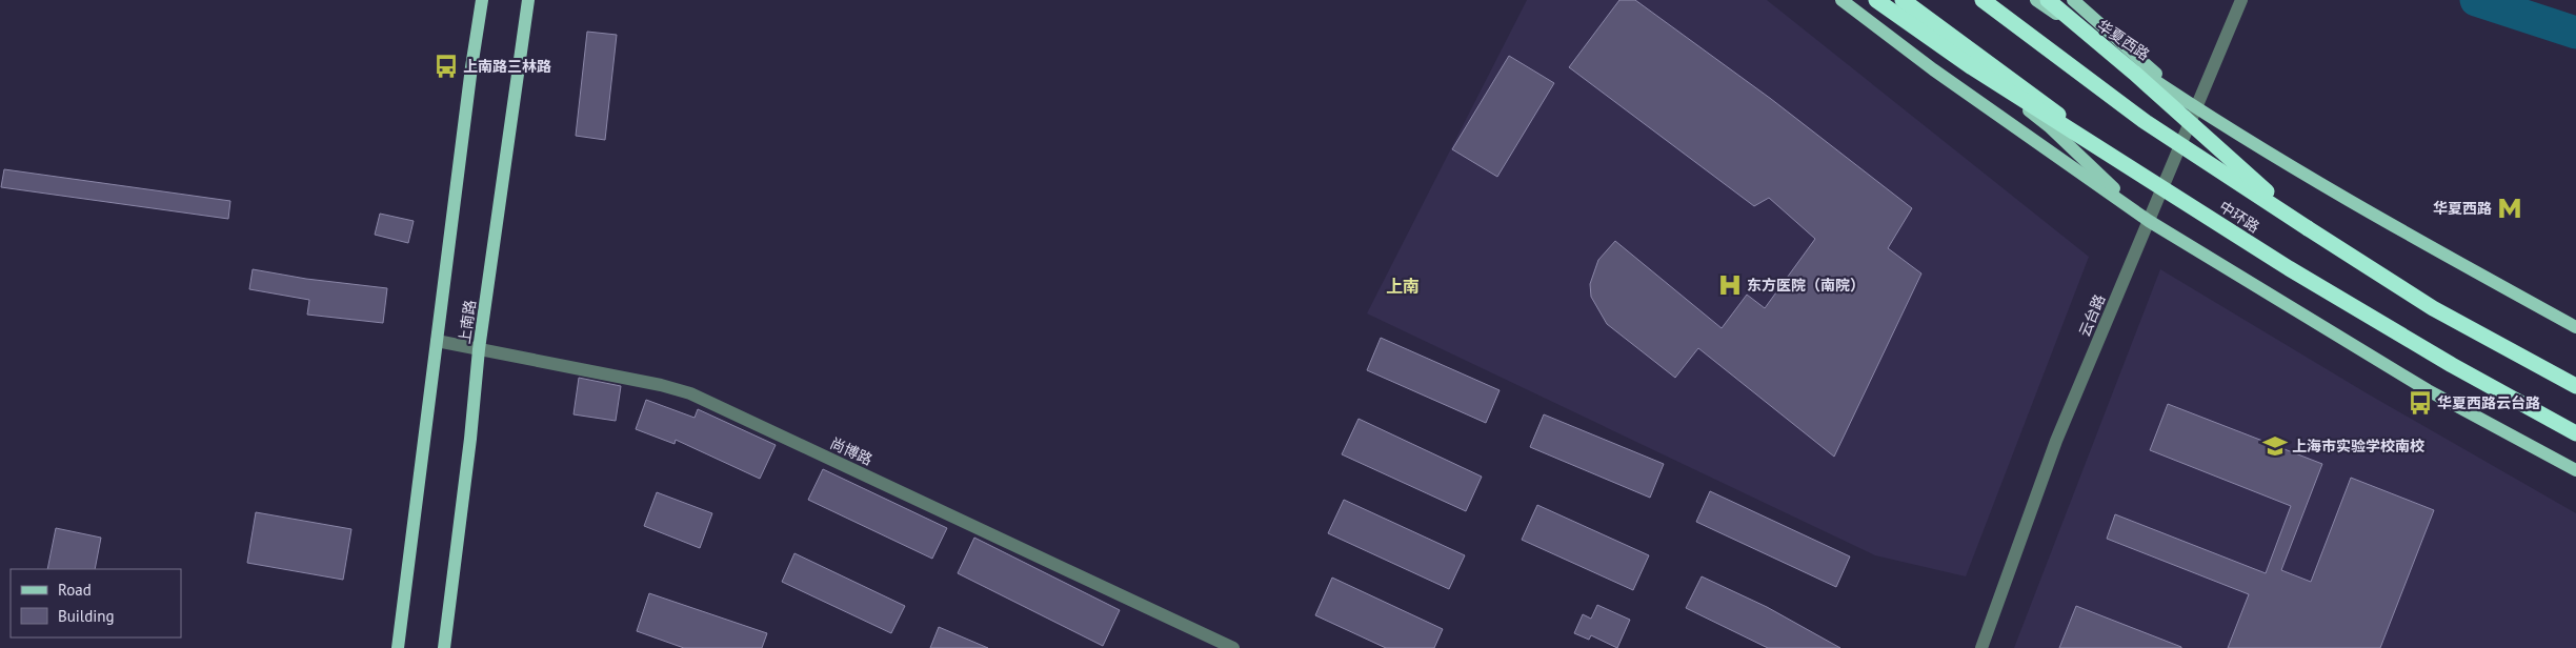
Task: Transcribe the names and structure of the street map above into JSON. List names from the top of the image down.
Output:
{
  "streets": {
    "highway": ["中环路"],
    "main road": ["华夏西路", "上南路"],
    "street": ["云台路", "尚博路"]
  },
  "crossings": [
    ["华夏西路", "云台路"],
    ["上南路", "尚博路"]
  ],
  "districts": ["上南"],
  "places": {
    "bus stop": ["上南路三林路", "华夏西路云台路"],
    "metro station": ["华夏西路"],
    "hospital": ["东方医院（南院）"],
    "school or university": ["上海市实验学校南校"]
  },
  "legend": ["Road", "Building"]
}
